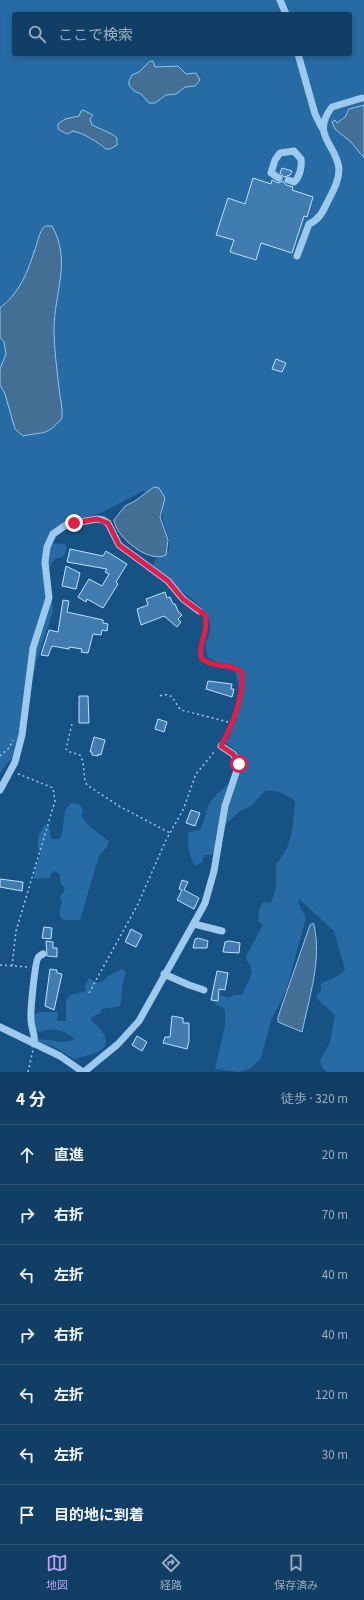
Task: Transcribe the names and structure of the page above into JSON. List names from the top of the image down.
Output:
{
  "page": {
    "search": "ここで検索",
    "heading": ["4 分", "徒歩 · 320 m"],
    "list": [
      ["直進", "20 m"],
      ["右折", "70 m"],
      ["左折", "40 m"],
      ["右折", "40 m"],
      ["左折", "120 m"],
      ["左折", "30 m"],
      "目的地に到着"
    ],
    "nav": ["地図", "経路", "保存済み"]
  }
}
